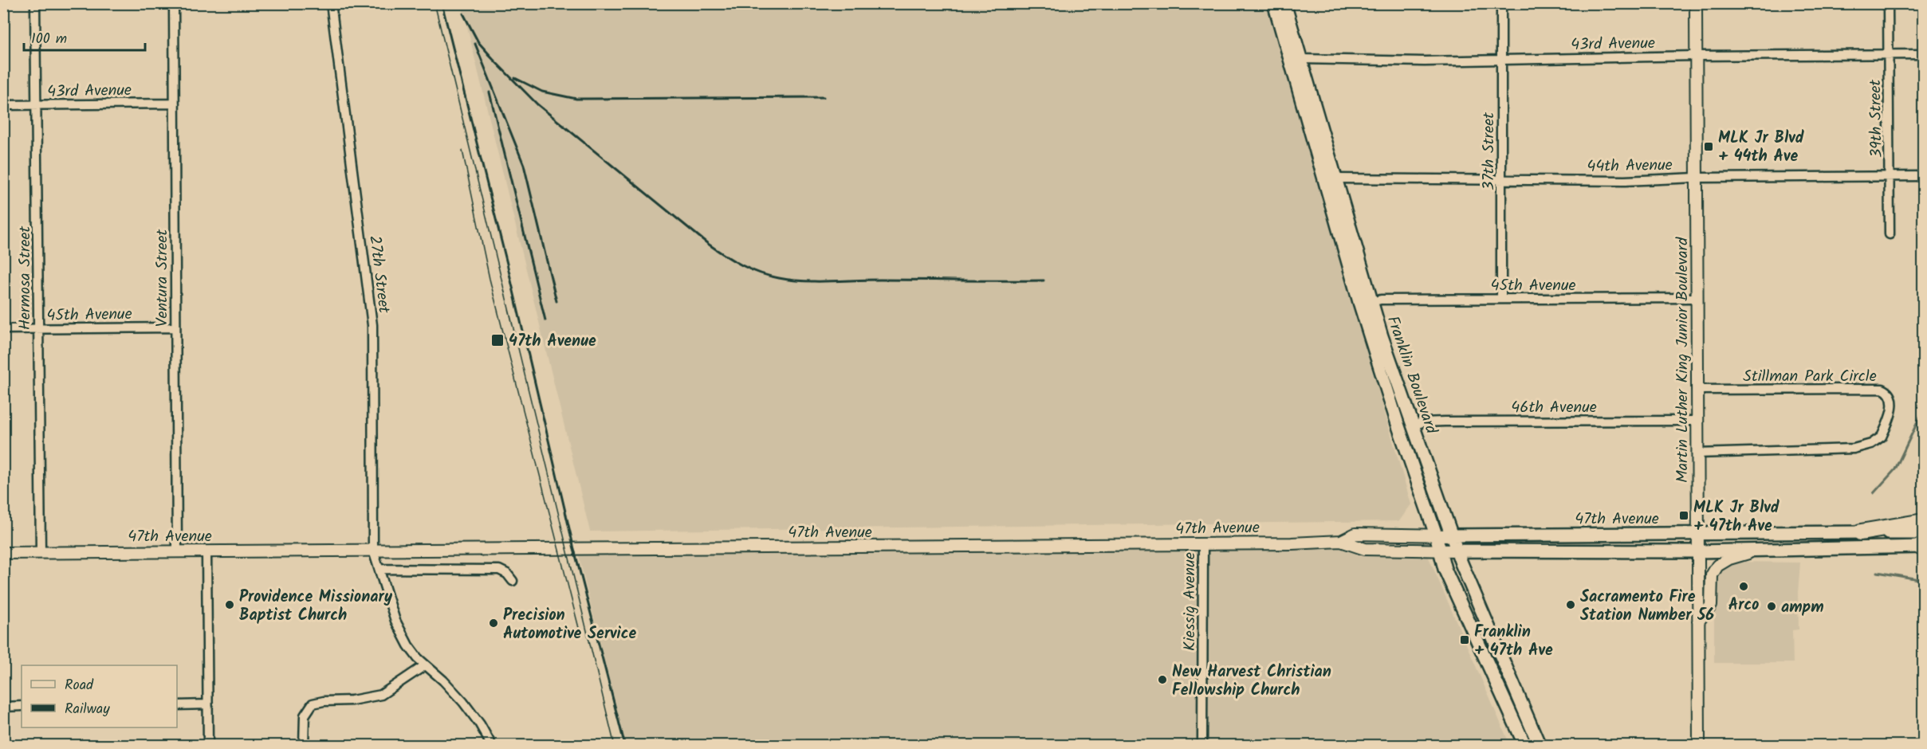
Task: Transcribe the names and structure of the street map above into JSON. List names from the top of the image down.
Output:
{
  "streets": {
    "main road": ["Franklin Boulevard", "47th Avenue"],
    "street": [
      "43rd Avenue",
      "39th Street",
      "37th Street",
      "44th Avenue",
      "27th Street",
      "Hermosa Street",
      "Ventura Street",
      "45th Avenue",
      "Martin Luther King Junior Boulevard",
      "Stillman Park Circle",
      "46th Avenue",
      "Kiessig Avenue"
    ]
  },
  "crossings": [
    ["43rd Avenue", "39th Street"],
    ["43rd Avenue", "37th Street"],
    ["43rd Avenue", "Hermosa Street"],
    ["43rd Avenue", "Ventura Street"],
    ["43rd Avenue", "Martin Luther King Junior Boulevard"],
    ["43rd Avenue", "Franklin Boulevard"],
    ["39th Street", "44th Avenue"],
    ["37th Street", "44th Avenue"],
    ["37th Street", "45th Avenue"],
    ["44th Avenue", "Martin Luther King Junior Boulevard"],
    ["44th Avenue", "Franklin Boulevard"],
    ["27th Street", "47th Avenue"],
    ["Hermosa Street", "45th Avenue"],
    ["Hermosa Street", "47th Avenue"],
    ["Ventura Street", "45th Avenue"],
    ["Ventura Street", "47th Avenue"],
    ["45th Avenue", "Martin Luther King Junior Boulevard"],
    ["45th Avenue", "Franklin Boulevard"],
    ["Martin Luther King Junior Boulevard", "Stillman Park Circle"],
    ["Martin Luther King Junior Boulevard", "46th Avenue"],
    ["Martin Luther King Junior Boulevard", "47th Avenue"],
    ["Franklin Boulevard", "46th Avenue"],
    ["Franklin Boulevard", "47th Avenue"],
    ["47th Avenue", "Kiessig Avenue"]
  ],
  "places": {
    "transit": [
      "MLK Jr Blvd + 44th Ave",
      "47th Avenue",
      "MLK Jr Blvd + 47th Ave",
      "Franklin + 47th Ave"
    ],
    "other": [
      "Arco",
      "Providence Missionary Baptist Church",
      "Sacramento Fire Station Number 56",
      "ampm",
      "Precision Automotive Service",
      "New Harvest Christian Fellowship Church"
    ]
  },
  "legend": ["Road", "Railway"],
  "scale_bar": "100 m"
}
